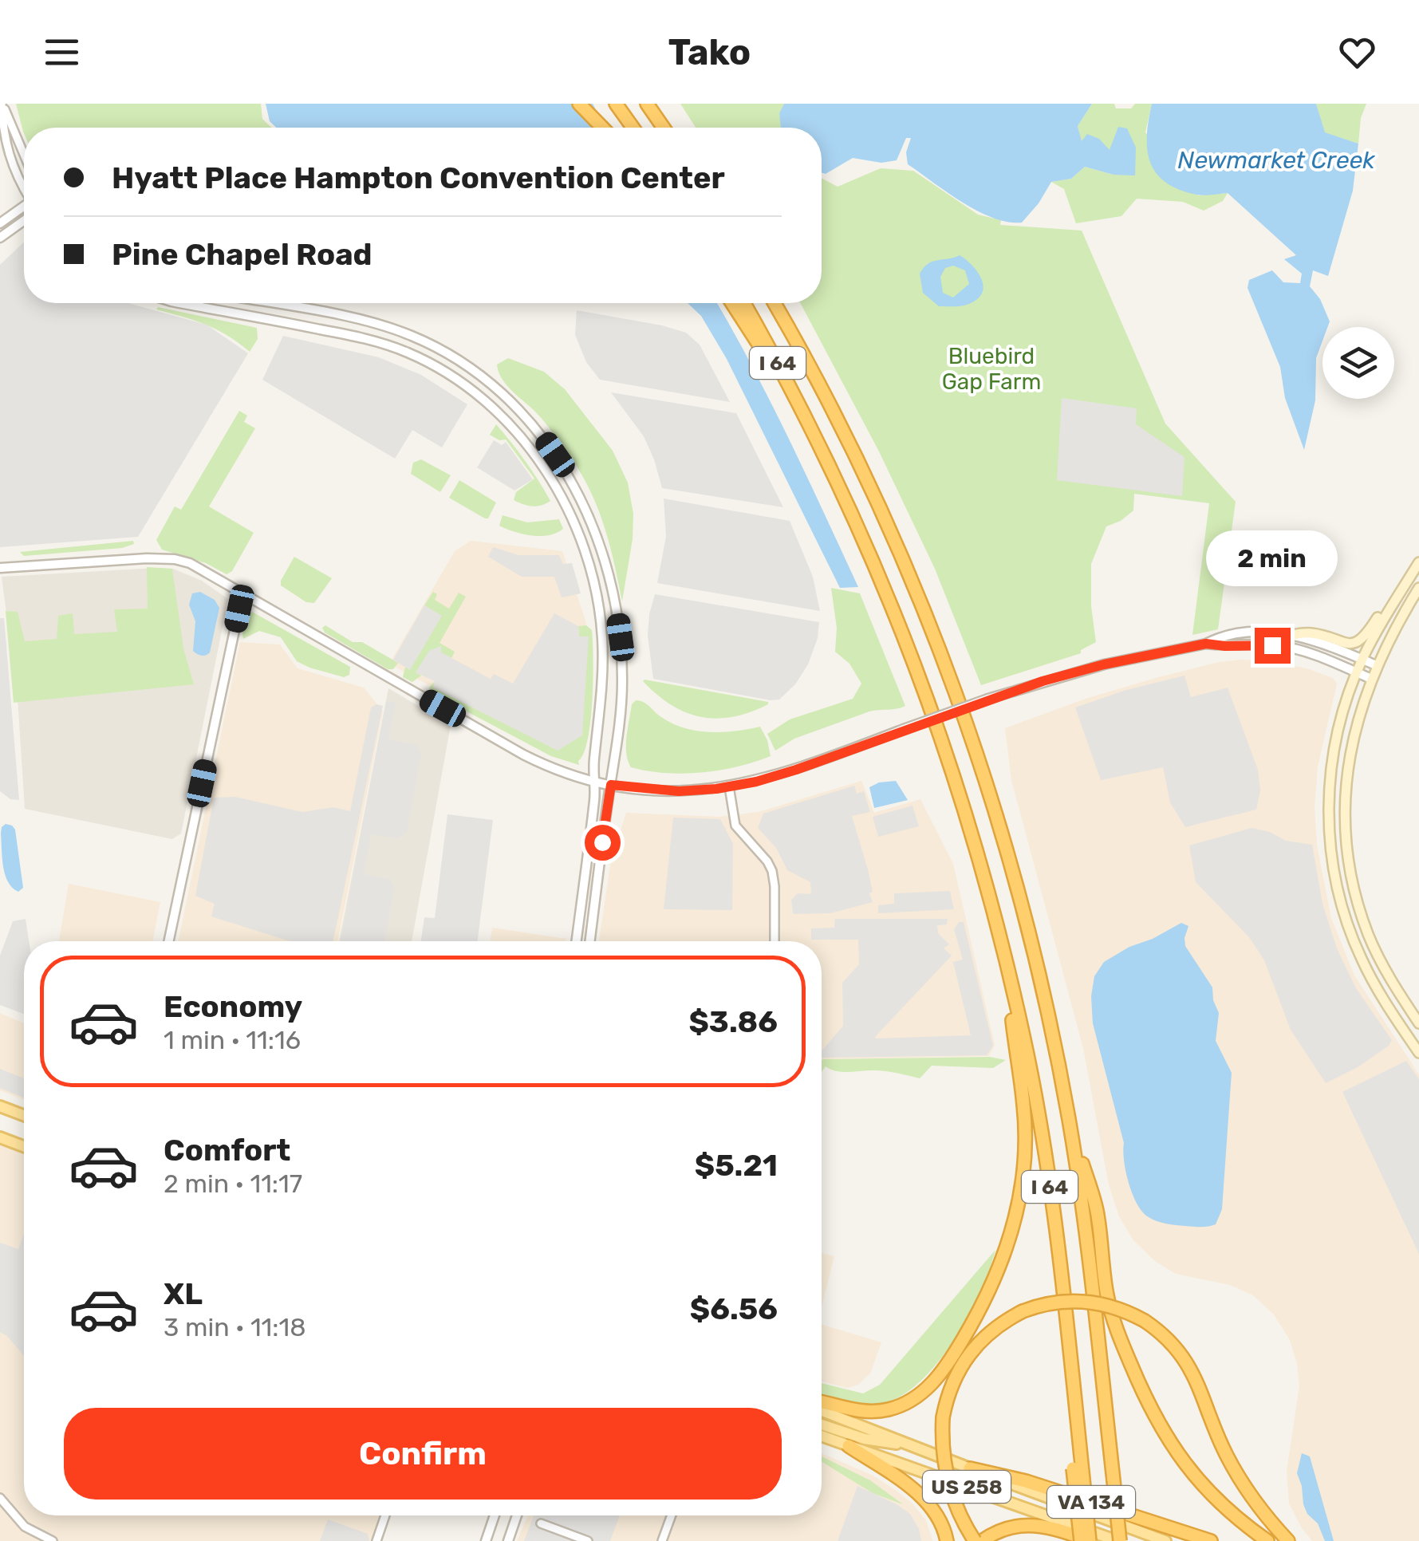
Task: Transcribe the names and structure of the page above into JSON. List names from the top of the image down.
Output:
{
  "streets": {
    "highway": ["I 64", "VA 134"],
    "main road": ["US 258"]
  },
  "crossings": [
    ["I 64", "US 258"],
    ["US 258", "VA 134"]
  ],
  "water": ["Newmarket Creek"],
  "parks": ["Bluebird Gap Farm"],
  "page": {
    "header": "Tako",
    "banner": ["Hyatt Place Hampton Convention Center", "Pine Chapel Road"],
    "bubble": "2 min",
    "list": [
      {
        "name": "Economy",
        "note": "1 min · 11:16",
        "value": "$3.86"
      },
      {
        "name": "Comfort",
        "note": "2 min · 11:17",
        "value": "$5.21"
      },
      {
        "name": "XL",
        "note": "3 min · 11:18",
        "value": "$6.56"
      }
    ],
    "buttons": "Confirm"
  }
}
